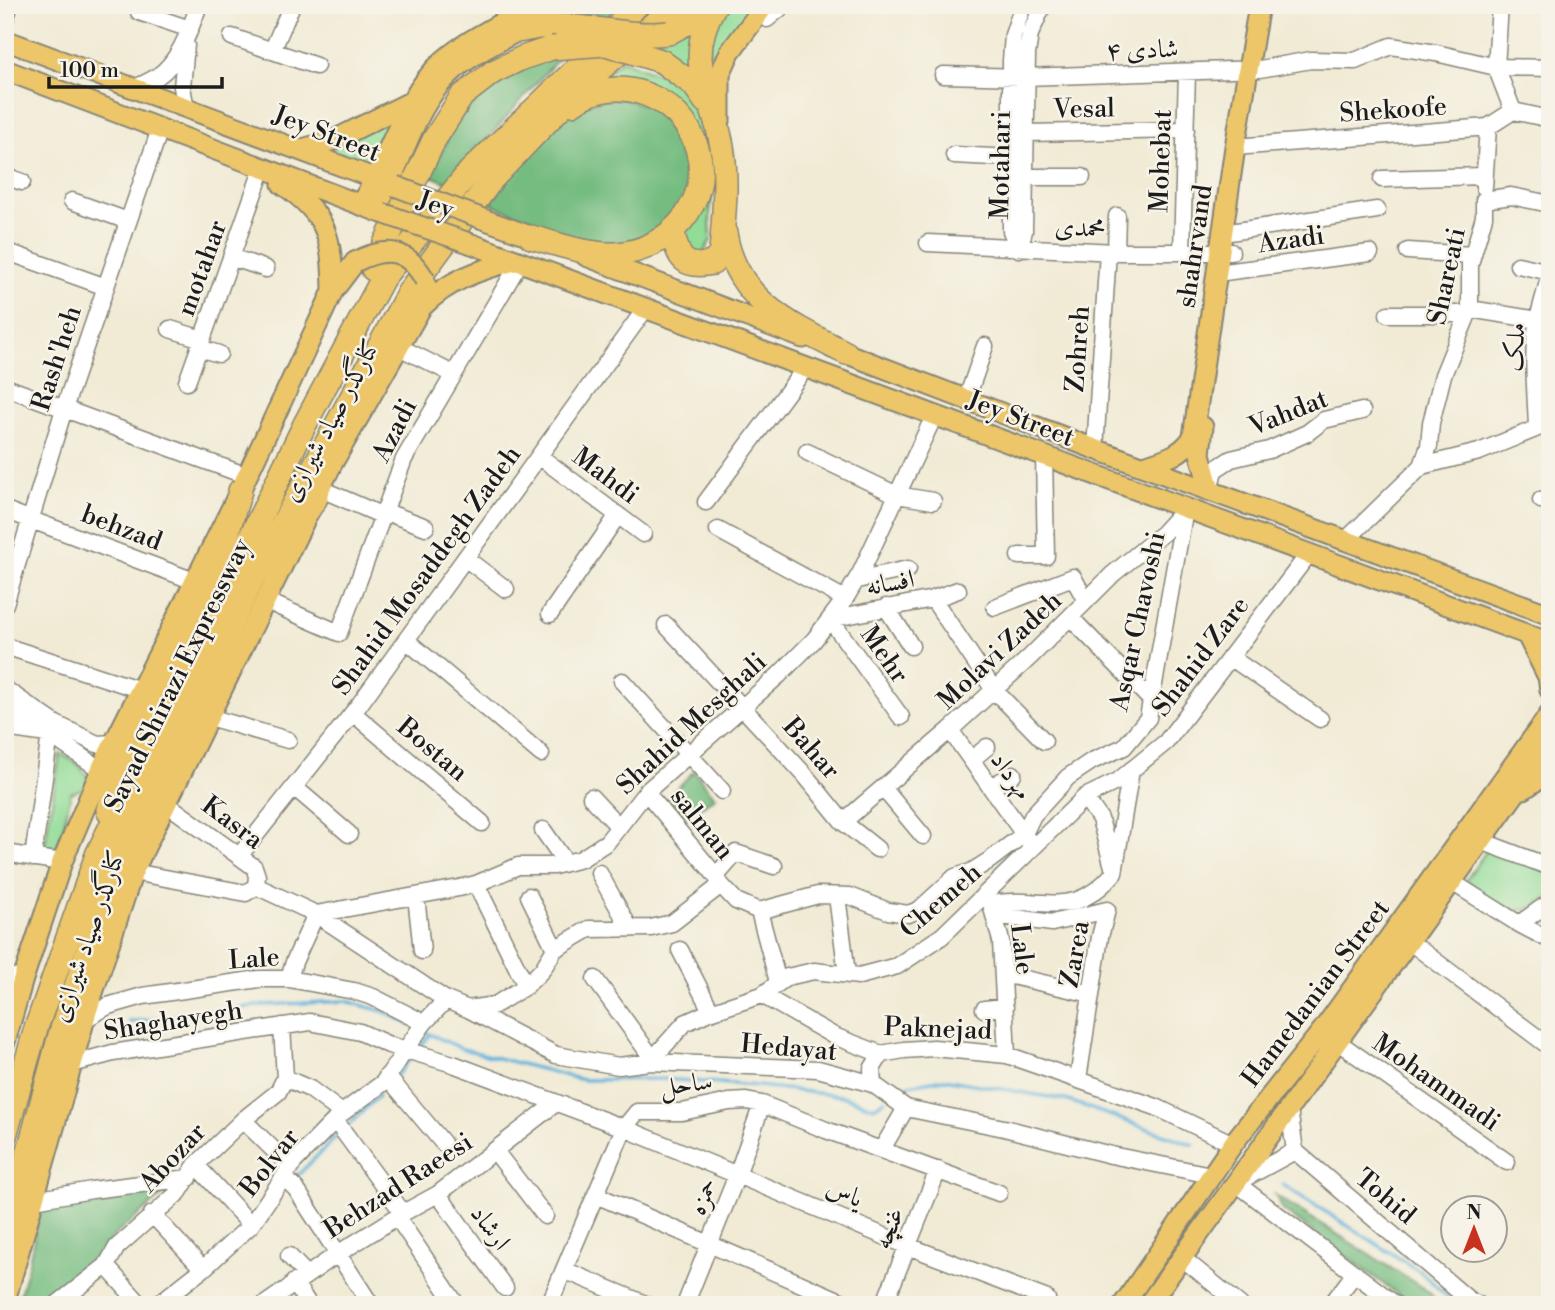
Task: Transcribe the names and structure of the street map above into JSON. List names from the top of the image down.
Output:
{
  "streets": {
    "highway": ["Sayad Shirazi Expressway"],
    "main road": [
      "Jey Street",
      "Jey",
      "shahrvand",
      "کنارگذر صیاد شیرازی",
      "Hamedanian Street"
    ],
    "street": [
      "شادی ۴",
      "Vesal",
      "Shekoofe",
      "Mohebat",
      "Motahari",
      "محمدی",
      "Azadi",
      "motahar",
      "Shareati",
      "ملک",
      "Zohreh",
      "Rash'heh",
      "Vahdat",
      "Mahdi",
      "behzad",
      "Shahid Mosaddegh Zadeh",
      "افسانه",
      "Asqar Chavoshi",
      "Molavi Zadeh",
      "Mehr",
      "Shahid Zare",
      "Shahid Mesghali",
      "Bahar",
      "Bostan",
      "مهرداد",
      "Kasra",
      "salman",
      "Chemeh",
      "Lale",
      "Zarea",
      "Shaghayegh",
      "Paknejad",
      "Hedayat",
      "Mohammadi",
      "ساحل",
      "Abozar",
      "Bolvar",
      "Behzad Raeesi",
      "یاس",
      "حمزه",
      "Tohid",
      "ارشاد",
      "غنچه"
    ]
  },
  "crossings": [
    ["شادی ۴", "Mohebat"],
    ["شادی ۴", "Motahari"],
    ["شادی ۴", "shahrvand"],
    ["Vesal", "Mohebat"],
    ["Vesal", "Motahari"],
    ["Shekoofe", "shahrvand"],
    ["Jey Street", "Jey"],
    ["Jey Street", "Azadi"],
    ["Jey Street", "shahrvand"],
    ["Jey Street", "Zohreh"],
    ["Jey Street", "Vahdat"],
    ["Jey Street", "Shahid Mosaddegh Zadeh"],
    ["Jey Street", "Asqar Chavoshi"],
    ["Jey Street", "Molavi Zadeh"],
    ["Jey Street", "Shahid Zare"],
    ["Jey Street", "Shahid Mesghali"],
    ["Mohebat", "محمدی"],
    ["Motahari", "محمدی"],
    ["محمدی", "shahrvand"],
    ["محمدی", "Zohreh"],
    ["Azadi", "shahrvand"],
    ["Azadi", "کنارگذر صیاد شیرازی"],
    ["shahrvand", "Vahdat"],
    ["Rash'heh", "behzad"],
    ["کنارگذر صیاد شیرازی", "behzad"],
    ["کنارگذر صیاد شیرازی", "Sayad Shirazi Expressway"],
    ["کنارگذر صیاد شیرازی", "Kasra"],
    ["کنارگذر صیاد شیرازی", "Lale"],
    ["کنارگذر صیاد شیرازی", "Shaghayegh"],
    ["Mahdi", "Shahid Mosaddegh Zadeh"],
    ["Shahid Mosaddegh Zadeh", "Bostan"],
    ["Shahid Mosaddegh Zadeh", "Kasra"],
    ["افسانه", "Molavi Zadeh"],
    ["افسانه", "Mehr"],
    ["افسانه", "Shahid Mesghali"],
    ["Asqar Chavoshi", "Molavi Zadeh"],
    ["Asqar Chavoshi", "مهرداد"],
    ["Molavi Zadeh", "Bahar"],
    ["Molavi Zadeh", "مهرداد"],
    ["Mehr", "Shahid Mesghali"],
    ["Shahid Zare", "Chemeh"],
    ["Shahid Mesghali", "Bahar"],
    ["Shahid Mesghali", "salman"],
    ["مهرداد", "Chemeh"],
    ["Chemeh", "Lale"],
    ["Chemeh", "Zarea"],
    ["Chemeh", "Paknejad"],
    ["Chemeh", "Hedayat"],
    ["Lale", "Zarea"],
    ["Lale", "Paknejad"],
    ["Lale", "Bolvar"],
    ["Zarea", "Paknejad"],
    ["Hamedanian Street", "Paknejad"],
    ["Hamedanian Street", "Hedayat"],
    ["Hamedanian Street", "Mohammadi"],
    ["Paknejad", "Hedayat"],
    ["ساحل", "یاس"],
    ["ساحل", "حمزه"],
    ["ساحل", "غنچه"],
    ["Behzad Raeesi", "ارشاد"],
    ["یاس", "حمزه"],
    ["یاس", "غنچه"]
  ],
  "scale_bar": "100 m",
  "north": "top"
}
